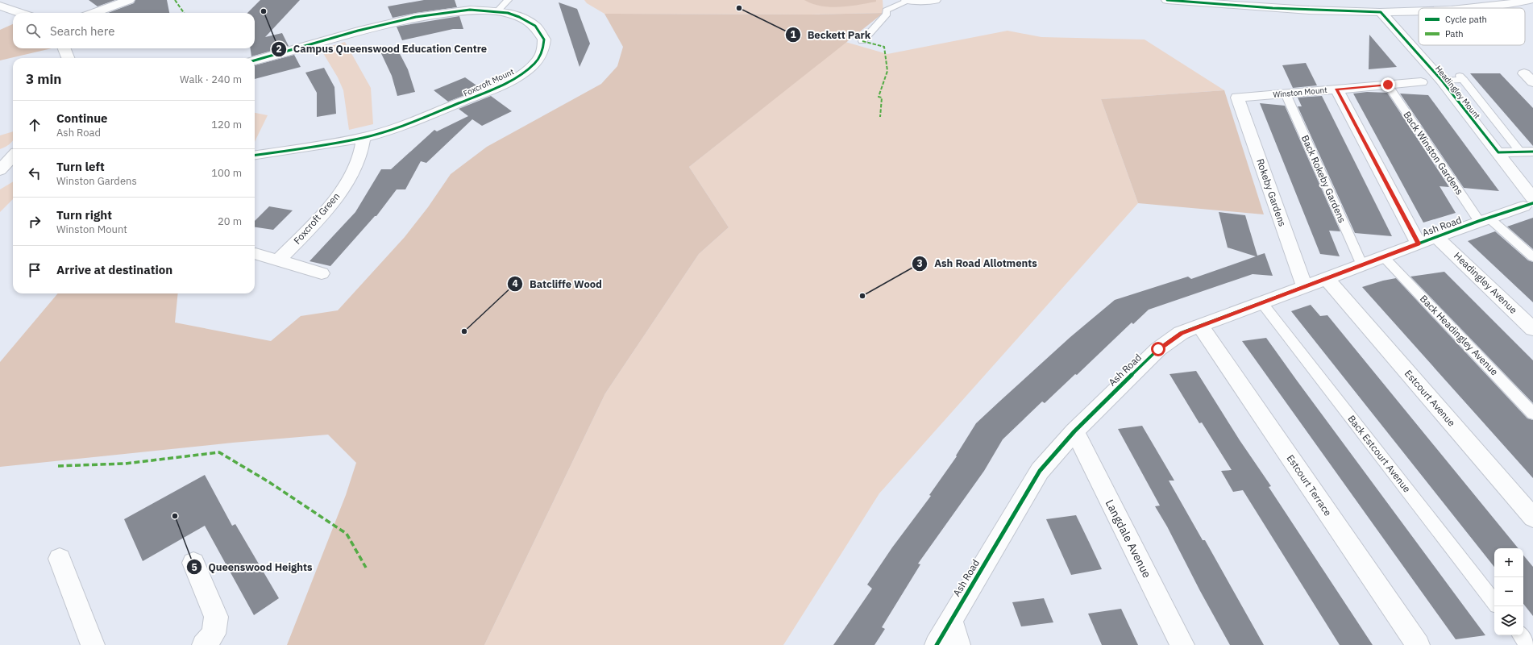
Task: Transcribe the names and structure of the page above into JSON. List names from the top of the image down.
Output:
{
  "streets": {
    "street": [
      "Foxcroft Mount",
      "Winston Mount",
      "Headingley Mount",
      "Rokeby Gardens",
      "Foxcroft Green",
      "Ash Road",
      "Headingley Avenue",
      "Estcourt Avenue",
      "Estcourt Terrace",
      "Langdale Avenue"
    ],
    "lane": [
      "Back Winston Gardens",
      "Back Rokeby Gardens",
      "Back Headingley Avenue",
      "Back Estcourt Avenue"
    ]
  },
  "crossings": [
    ["Foxcroft Mount", "Foxcroft Green"],
    ["Winston Mount", "Back Winston Gardens"],
    ["Winston Mount", "Back Rokeby Gardens"],
    ["Winston Mount", "Rokeby Gardens"],
    ["Headingley Mount", "Ash Road"],
    ["Back Winston Gardens", "Ash Road"],
    ["Back Rokeby Gardens", "Ash Road"],
    ["Rokeby Gardens", "Ash Road"],
    ["Ash Road", "Headingley Avenue"],
    ["Ash Road", "Back Headingley Avenue"],
    ["Ash Road", "Estcourt Avenue"],
    ["Ash Road", "Back Estcourt Avenue"],
    ["Ash Road", "Estcourt Terrace"],
    ["Ash Road", "Langdale Avenue"]
  ],
  "places": [
    "Beckett Park",
    "Campus Queenswood Education Centre",
    "Ash Road Allotments",
    "Batcliffe Wood",
    "Queenswood Heights"
  ],
  "legend": ["Cycle path", "Path"],
  "page": {
    "search": "Search here",
    "heading": ["3 min", "Walk · 240 m"],
    "list": [
      ["Continue", "Ash Road", "120 m"],
      ["Turn left", "Winston Gardens", "100 m"],
      ["Turn right", "Winston Mount", "20 m"],
      "Arrive at destination"
    ],
    "map_buttons": ["+", "−"]
  }
}
